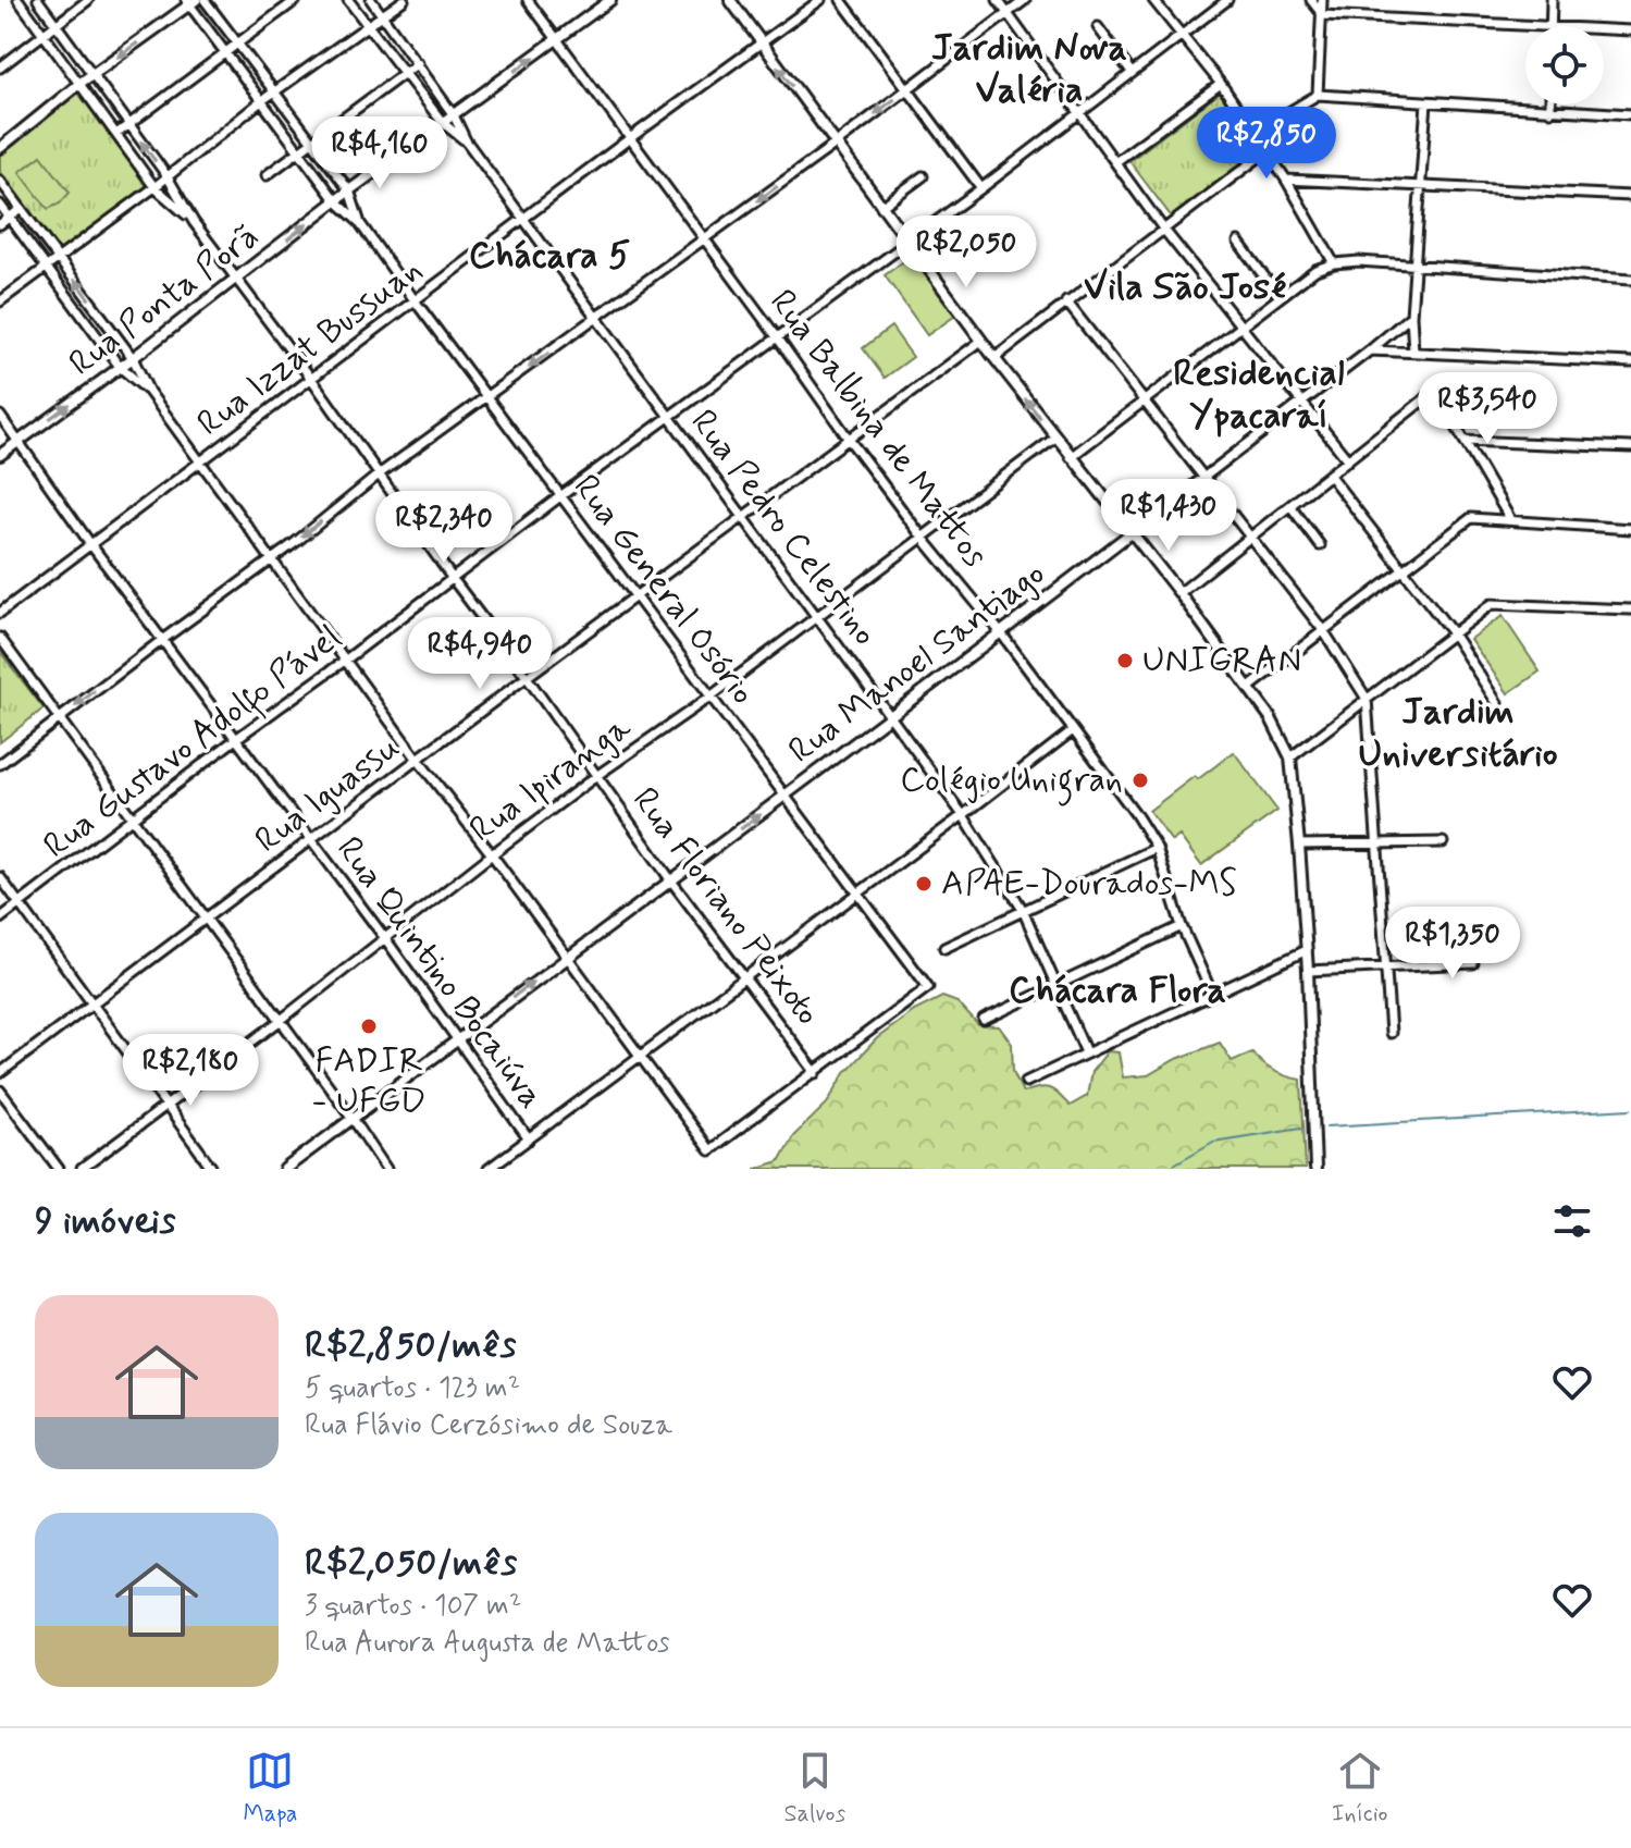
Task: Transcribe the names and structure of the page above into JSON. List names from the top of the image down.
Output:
{
  "streets": {
    "street": [
      "Rua Ponta Porã",
      "Rua Izzat Bussuan",
      "Rua Balbina de Mattos",
      "Rua Pedro Celestino",
      "Rua General Osório",
      "Rua Manoel Santiago",
      "Rua Gustavo Adolfo Pável",
      "Rua Ipiranga",
      "Rua Iguassu",
      "Rua Floriano Peixoto",
      "Rua Quintino Bocaiúva"
    ]
  },
  "crossings": [
    ["Rua Ponta Porã", "Rua Balbina de Mattos"],
    ["Rua Ponta Porã", "Rua Pedro Celestino"],
    ["Rua Ponta Porã", "Rua General Osório"],
    ["Rua Ponta Porã", "Rua Floriano Peixoto"],
    ["Rua Ponta Porã", "Rua Quintino Bocaiúva"],
    ["Rua Izzat Bussuan", "Rua Balbina de Mattos"],
    ["Rua Izzat Bussuan", "Rua Pedro Celestino"],
    ["Rua Izzat Bussuan", "Rua General Osório"],
    ["Rua Izzat Bussuan", "Rua Floriano Peixoto"],
    ["Rua Izzat Bussuan", "Rua Quintino Bocaiúva"],
    ["Rua Balbina de Mattos", "Rua Manoel Santiago"],
    ["Rua Balbina de Mattos", "Rua Gustavo Adolfo Pável"],
    ["Rua Balbina de Mattos", "Rua Ipiranga"],
    ["Rua Balbina de Mattos", "Rua Iguassu"],
    ["Rua Pedro Celestino", "Rua Manoel Santiago"],
    ["Rua Pedro Celestino", "Rua Gustavo Adolfo Pável"],
    ["Rua Pedro Celestino", "Rua Ipiranga"],
    ["Rua Pedro Celestino", "Rua Iguassu"],
    ["Rua General Osório", "Rua Manoel Santiago"],
    ["Rua General Osório", "Rua Gustavo Adolfo Pável"],
    ["Rua General Osório", "Rua Ipiranga"],
    ["Rua General Osório", "Rua Iguassu"],
    ["Rua General Osório", "Rua Floriano Peixoto"],
    ["Rua Manoel Santiago", "Rua Floriano Peixoto"],
    ["Rua Manoel Santiago", "Rua Quintino Bocaiúva"],
    ["Rua Gustavo Adolfo Pável", "Rua Floriano Peixoto"],
    ["Rua Gustavo Adolfo Pável", "Rua Quintino Bocaiúva"],
    ["Rua Ipiranga", "Rua Floriano Peixoto"],
    ["Rua Ipiranga", "Rua Quintino Bocaiúva"],
    ["Rua Iguassu", "Rua Floriano Peixoto"],
    ["Rua Iguassu", "Rua Quintino Bocaiúva"]
  ],
  "one_way": ["Rua Ponta Porã"],
  "districts": [
    "Jardim Nova Valéria",
    "Chácara 5",
    "Vila São José",
    "Residencial Ypacaraí",
    "Jardim Universitário",
    "Chácara Flora"
  ],
  "places": [
    "UNIGRAN",
    "Colégio Unigran",
    "APAE-Dourados-MS",
    "FADIR - UFGD"
  ],
  "page": {
    "price": [
      "R$2,850",
      "R$4,160",
      "R$2,050",
      "R$3,540",
      "R$1,430",
      "R$2,340",
      "R$4,940",
      "R$1,350",
      "R$2,180"
    ],
    "heading": "9 imóveis",
    "list": [
      {
        "name": "R$2,850/mês",
        "note": "5 quartos · 123 m² · Rua Flávio Cerzósimo de Souza"
      },
      {
        "name": "R$2,050/mês",
        "note": "3 quartos · 107 m² · Rua Aurora Augusta de Mattos"
      }
    ],
    "tabs": ["Mapa", "Salvos", "Início"]
  }
}
